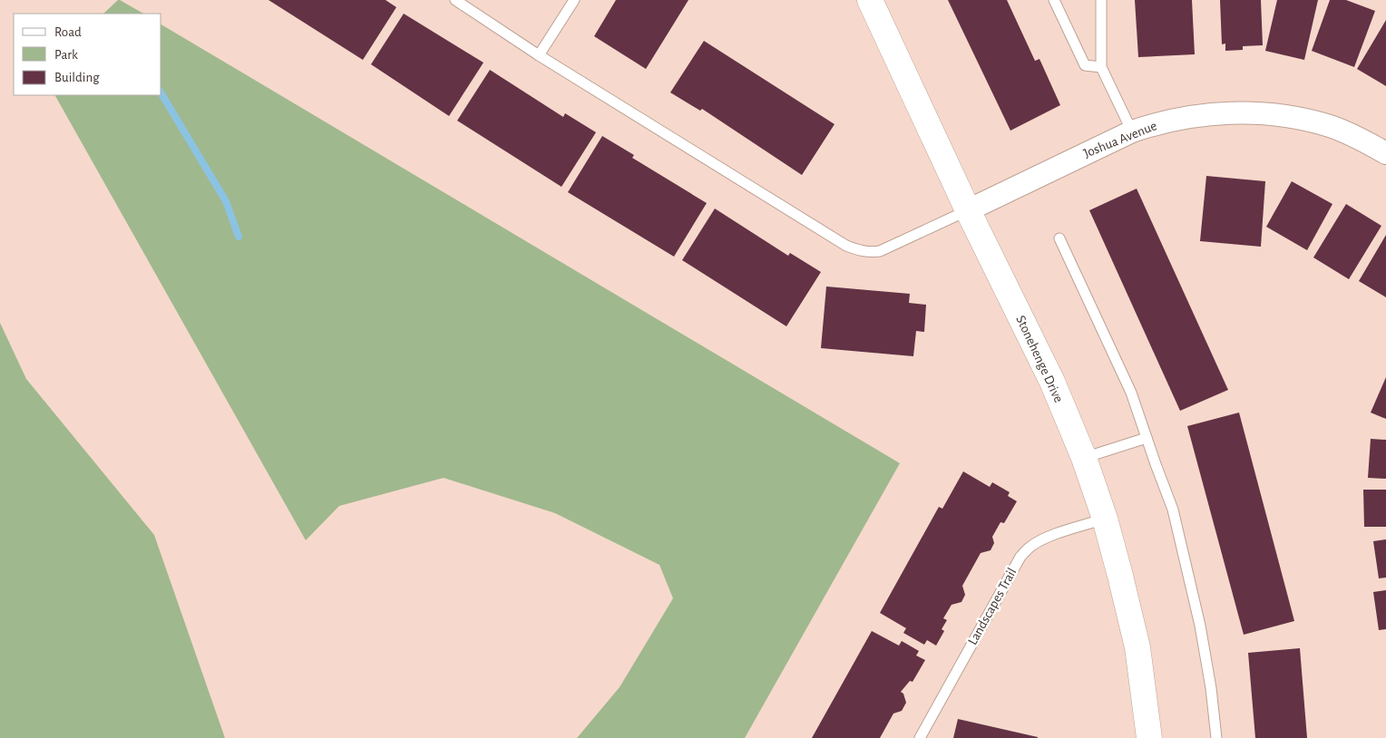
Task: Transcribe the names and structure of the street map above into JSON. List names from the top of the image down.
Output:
{
  "streets": {
    "street": ["Joshua Avenue", "Stonehenge Drive"],
    "lane": ["Landscapes Trail"]
  },
  "crossings": [
    ["Joshua Avenue", "Stonehenge Drive"],
    ["Stonehenge Drive", "Landscapes Trail"]
  ],
  "legend": ["Road", "Park", "Building"]
}
